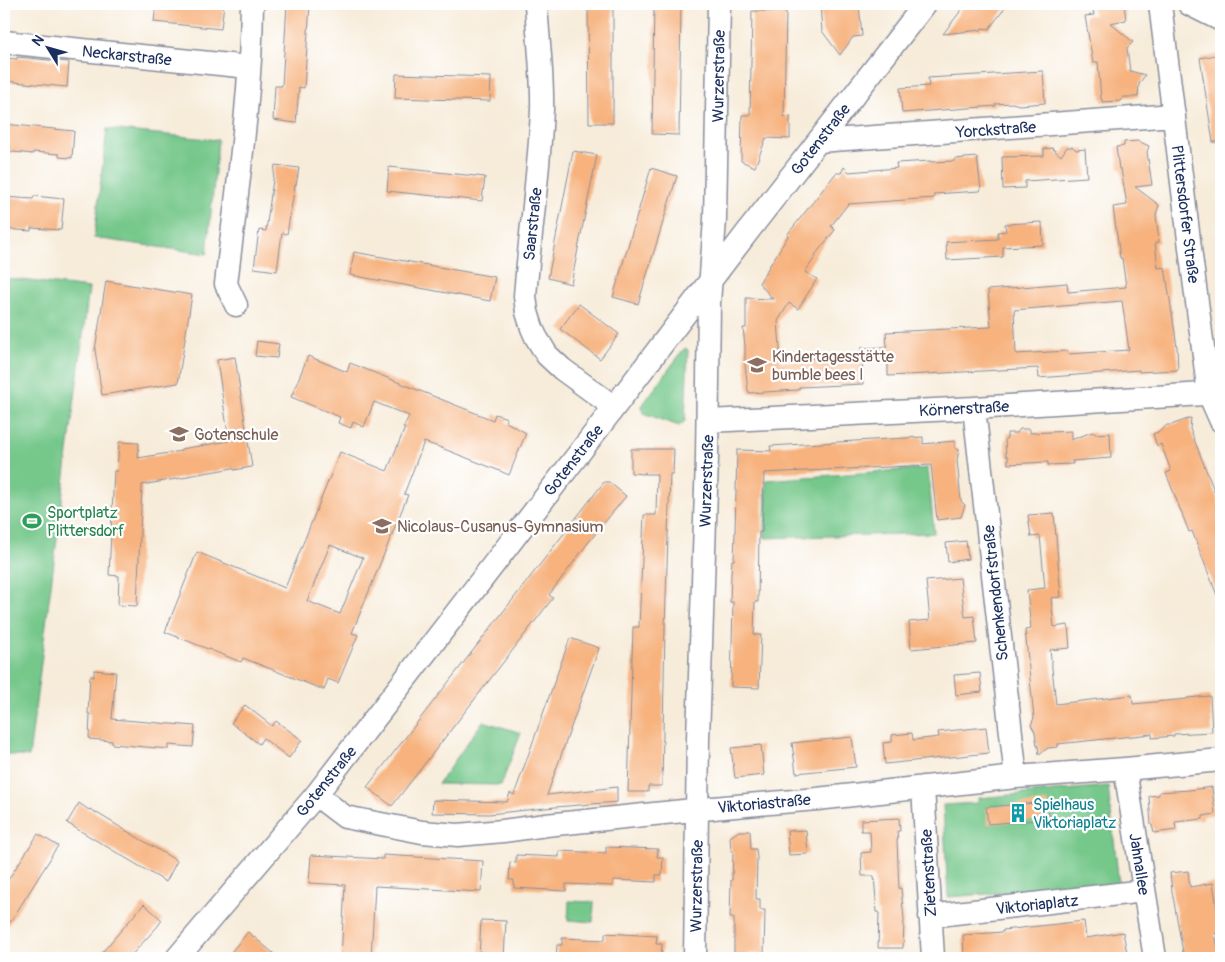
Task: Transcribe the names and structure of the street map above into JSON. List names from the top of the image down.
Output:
{
  "streets": {
    "street": [
      "Neckarstraße",
      "Wurzerstraße",
      "Yorckstraße",
      "Gotenstraße",
      "Plittersdorfer Straße",
      "Saarstraße",
      "Körnerstraße",
      "Schenkendorfstraße",
      "Viktoriastraße",
      "Jahnallee",
      "Zietenstraße",
      "Viktoriaplatz"
    ]
  },
  "crossings": [
    ["Wurzerstraße", "Gotenstraße"],
    ["Wurzerstraße", "Körnerstraße"],
    ["Wurzerstraße", "Viktoriastraße"],
    ["Yorckstraße", "Gotenstraße"],
    ["Yorckstraße", "Plittersdorfer Straße"],
    ["Gotenstraße", "Saarstraße"],
    ["Gotenstraße", "Viktoriastraße"],
    ["Plittersdorfer Straße", "Körnerstraße"],
    ["Körnerstraße", "Schenkendorfstraße"],
    ["Schenkendorfstraße", "Viktoriastraße"],
    ["Viktoriastraße", "Jahnallee"],
    ["Viktoriastraße", "Zietenstraße"],
    ["Jahnallee", "Viktoriaplatz"],
    ["Zietenstraße", "Viktoriaplatz"]
  ],
  "places": {
    "school or university": ["Kindertagesstätte bumble bees I", "Gotenschule", "Nicolaus-Cusanus-Gymnasium"],
    "sports": ["Sportplatz Plittersdorf"],
    "building": ["Spielhaus Viktoriaplatz"]
  },
  "north": "top left"
}
